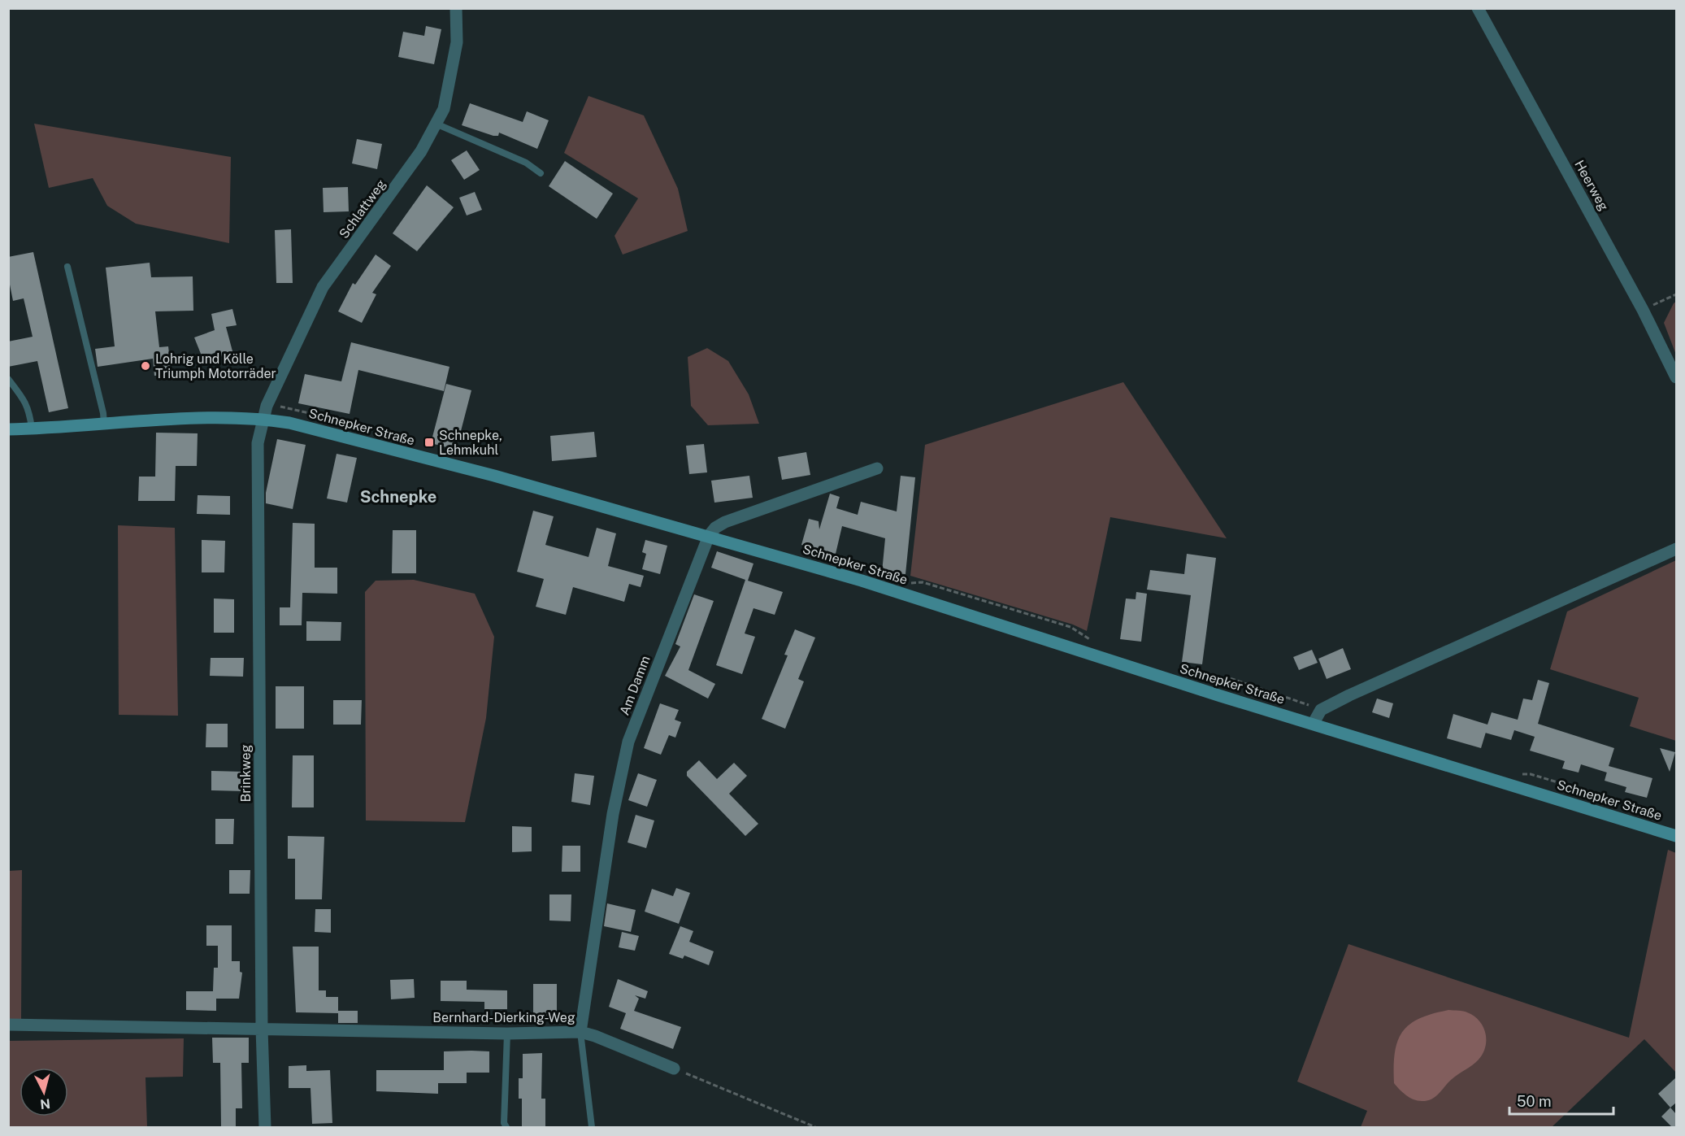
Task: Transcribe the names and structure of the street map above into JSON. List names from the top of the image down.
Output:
{
  "streets": {
    "main road": ["Schnepker Straße"],
    "street": [
      "Heerweg",
      "Schlattweg",
      "Am Damm",
      "Brinkweg",
      "Bernhard-Dierking-Weg"
    ]
  },
  "crossings": [
    ["Schlattweg", "Schnepker Straße"],
    ["Schlattweg", "Brinkweg"],
    ["Schnepker Straße", "Am Damm"],
    ["Schnepker Straße", "Brinkweg"],
    ["Am Damm", "Bernhard-Dierking-Weg"],
    ["Brinkweg", "Bernhard-Dierking-Weg"]
  ],
  "districts": ["Schnepke"],
  "places": {
    "other": ["Lohrig und Kölle Triumph Motorräder"],
    "transit": ["Schnepke, Lehmkuhl"]
  },
  "scale_bar": "50 m",
  "north": "bottom"
}
